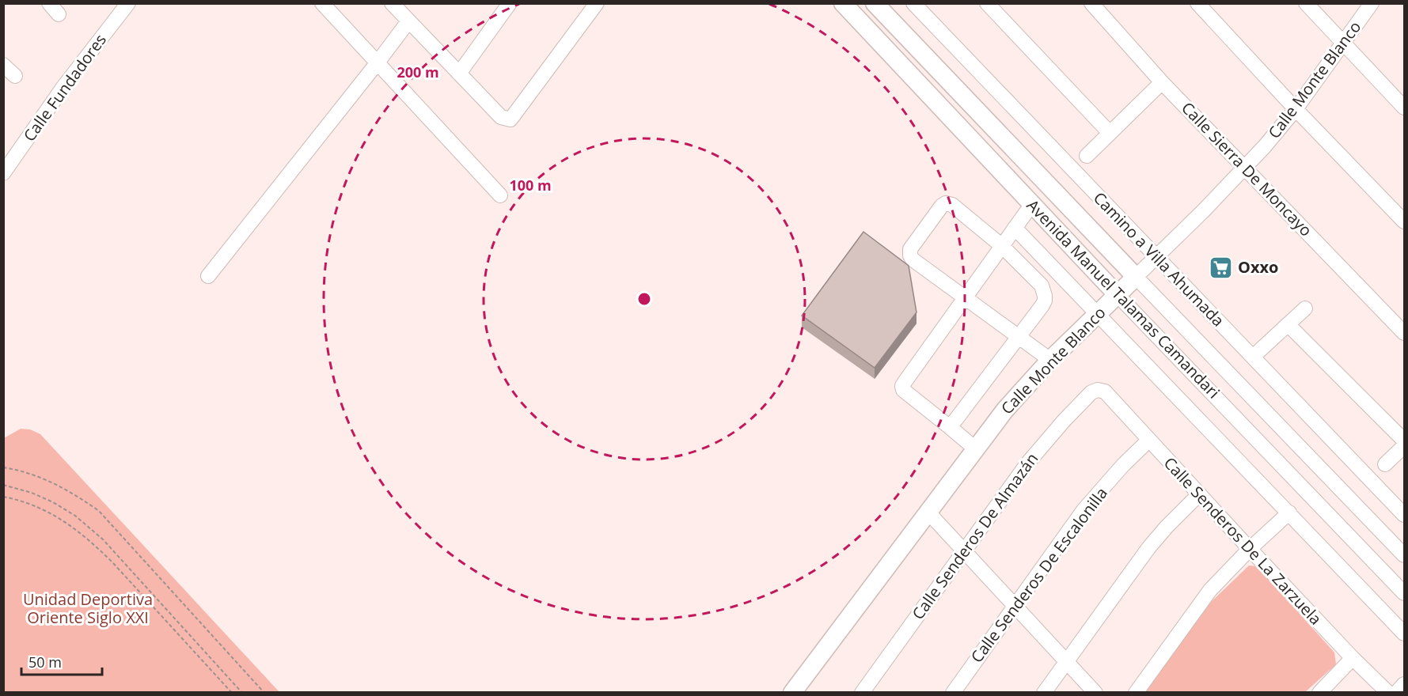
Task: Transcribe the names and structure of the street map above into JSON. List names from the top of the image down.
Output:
{
  "streets": {
    "main road": ["Calle Monte Blanco", "Avenida Manuel Talamas Camandari"],
    "street": [
      "Calle Fundadores",
      "Calle Sierra De Moncayo",
      "Camino a Villa Ahumada",
      "Calle Senderos De Almazán",
      "Calle Senderos De La Zarzuela",
      "Calle Senderos De Escalonilla"
    ]
  },
  "crossings": [
    ["Calle Monte Blanco", "Calle Sierra De Moncayo"],
    ["Calle Monte Blanco", "Camino a Villa Ahumada"],
    ["Calle Monte Blanco", "Avenida Manuel Talamas Camandari"],
    ["Calle Senderos De Almazán", "Calle Senderos De La Zarzuela"],
    ["Calle Senderos De La Zarzuela", "Calle Senderos De Escalonilla"]
  ],
  "parks": ["Unidad Deportiva Oriente Siglo XXI"],
  "places": {
    "supermarket": ["Oxxo"]
  },
  "scale_bar": "50 m",
  "rings": ["200 m", "100 m"]
}
